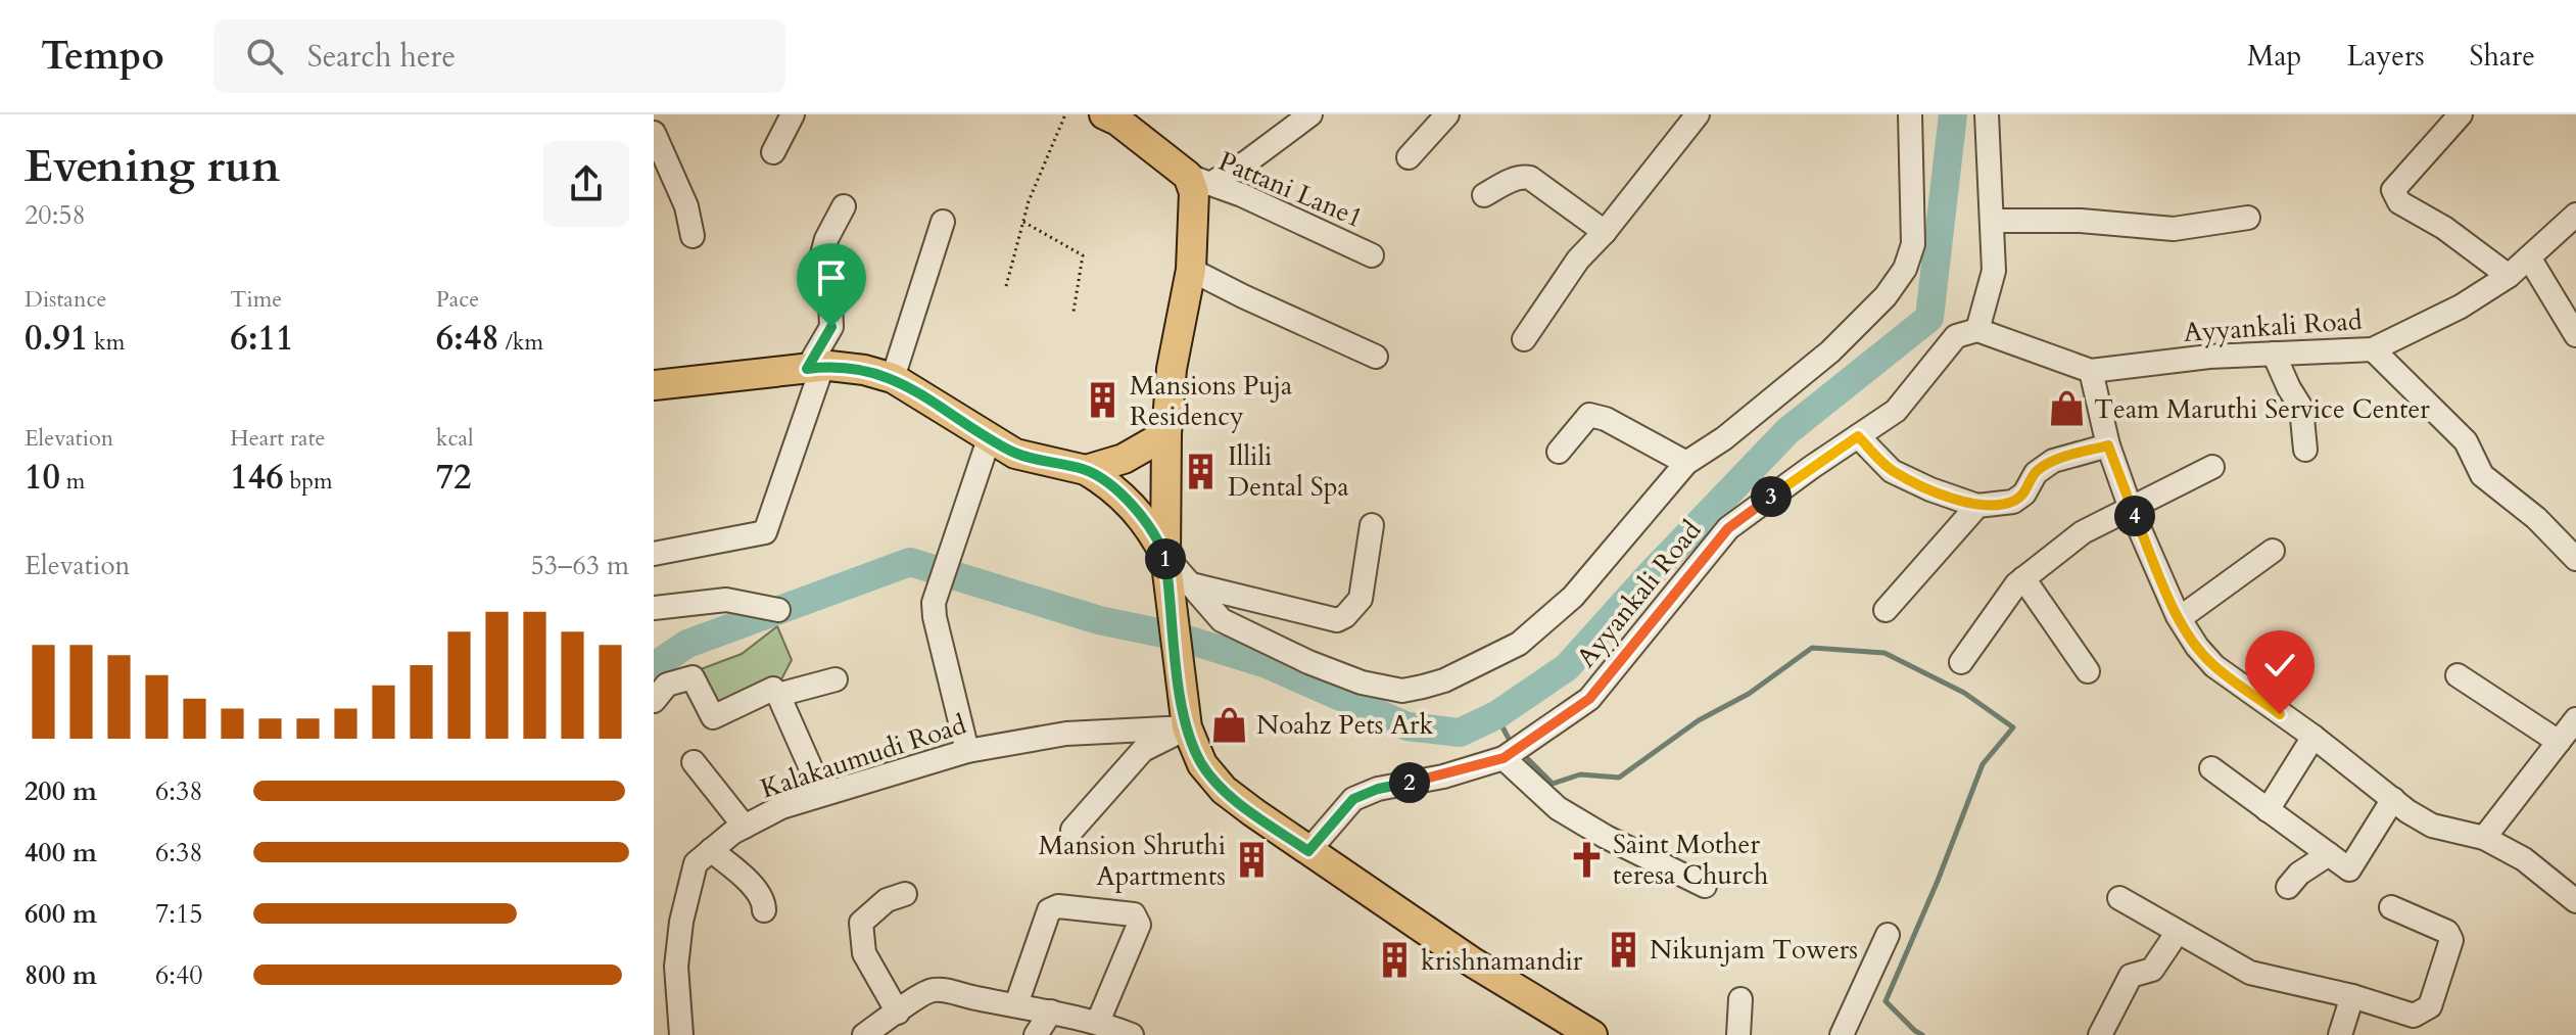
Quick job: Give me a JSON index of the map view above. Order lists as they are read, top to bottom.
{
  "streets": {
    "street": ["Pattani Lane1", "Ayyankali Road", "Kalakaumudi Road"]
  },
  "places": {
    "building": [
      "Mansions Puja Residency",
      "Illili Dental Spa",
      "Mansion Shruthi Apartments",
      "Nikunjam Towers",
      "krishnamandir"
    ],
    "shop": ["Team Maruthi Service Center", "Noahz Pets Ark"],
    "church": ["Saint Mother teresa Church"]
  },
  "page": {
    "header": "Tempo",
    "search": "Search here",
    "nav": ["Map", "Layers", "Share"],
    "heading": ["Evening run", "20:58"],
    "stats": [
      ["Distance", "0.91 km"],
      ["Time", "6:11"],
      ["Pace", "6:48 /km"],
      ["Elevation", "10 m"],
      ["Heart rate", "146 bpm"],
      ["kcal", "72"]
    ],
    "pins": [
      "3",
      "4",
      "1",
      "2"
    ],
    "chart": ["Elevation", "53–63 m"],
    "list": [
      {
        "name": "200 m",
        "note": "6:38"
      },
      {
        "name": "400 m",
        "note": "6:38"
      },
      {
        "name": "600 m",
        "note": "7:15"
      },
      {
        "name": "800 m",
        "note": "6:40"
      }
    ]
  }
}
